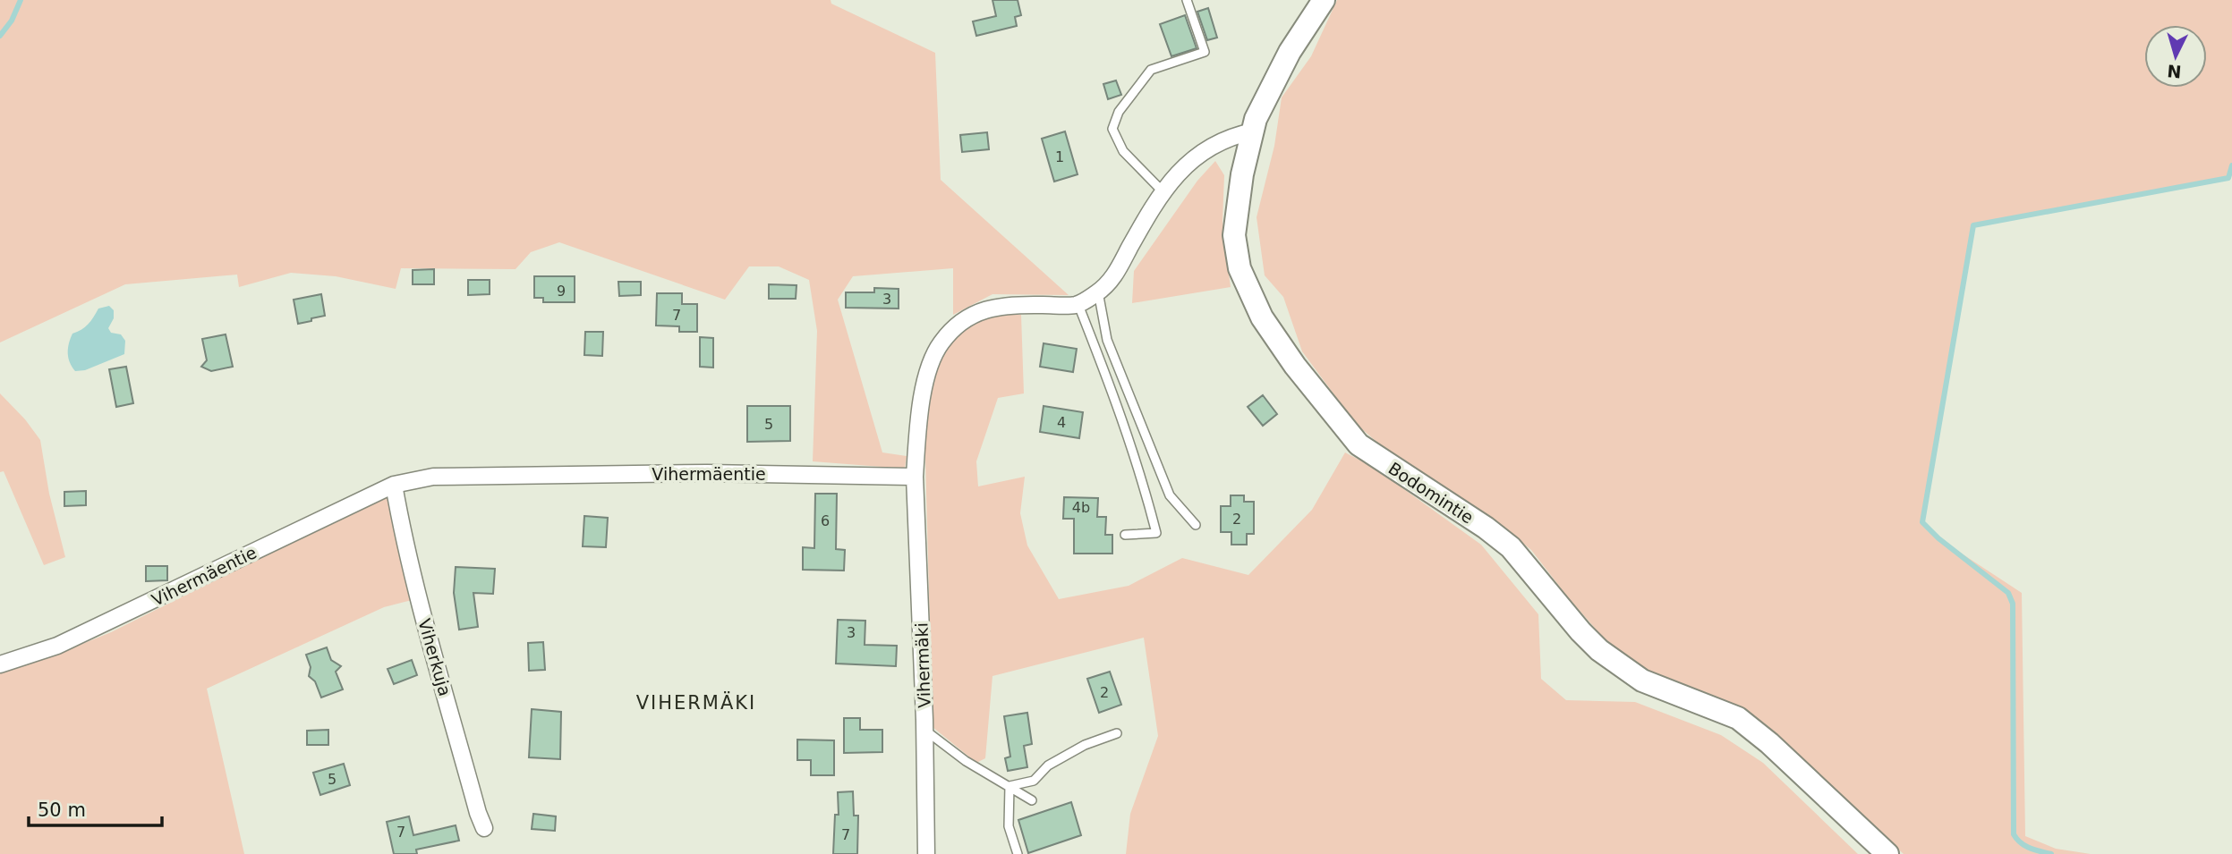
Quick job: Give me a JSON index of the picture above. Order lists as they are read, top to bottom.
{
  "streets": {
    "street": [
      "Vihermäentie",
      "Bodomintie",
      "Viherkuja",
      "Vihermäki"
    ]
  },
  "crossings": [
    ["Vihermäentie", "Viherkuja"],
    ["Vihermäentie", "Vihermäki"]
  ],
  "districts": ["VIHERMÄKI"],
  "house_numbers": [
    "1",
    "9",
    "3",
    "7",
    "4",
    "5",
    "4b",
    "2",
    "6",
    "3",
    "2",
    "5",
    "7",
    "7"
  ],
  "scale_bar": "50 m",
  "north": "bottom"
}
